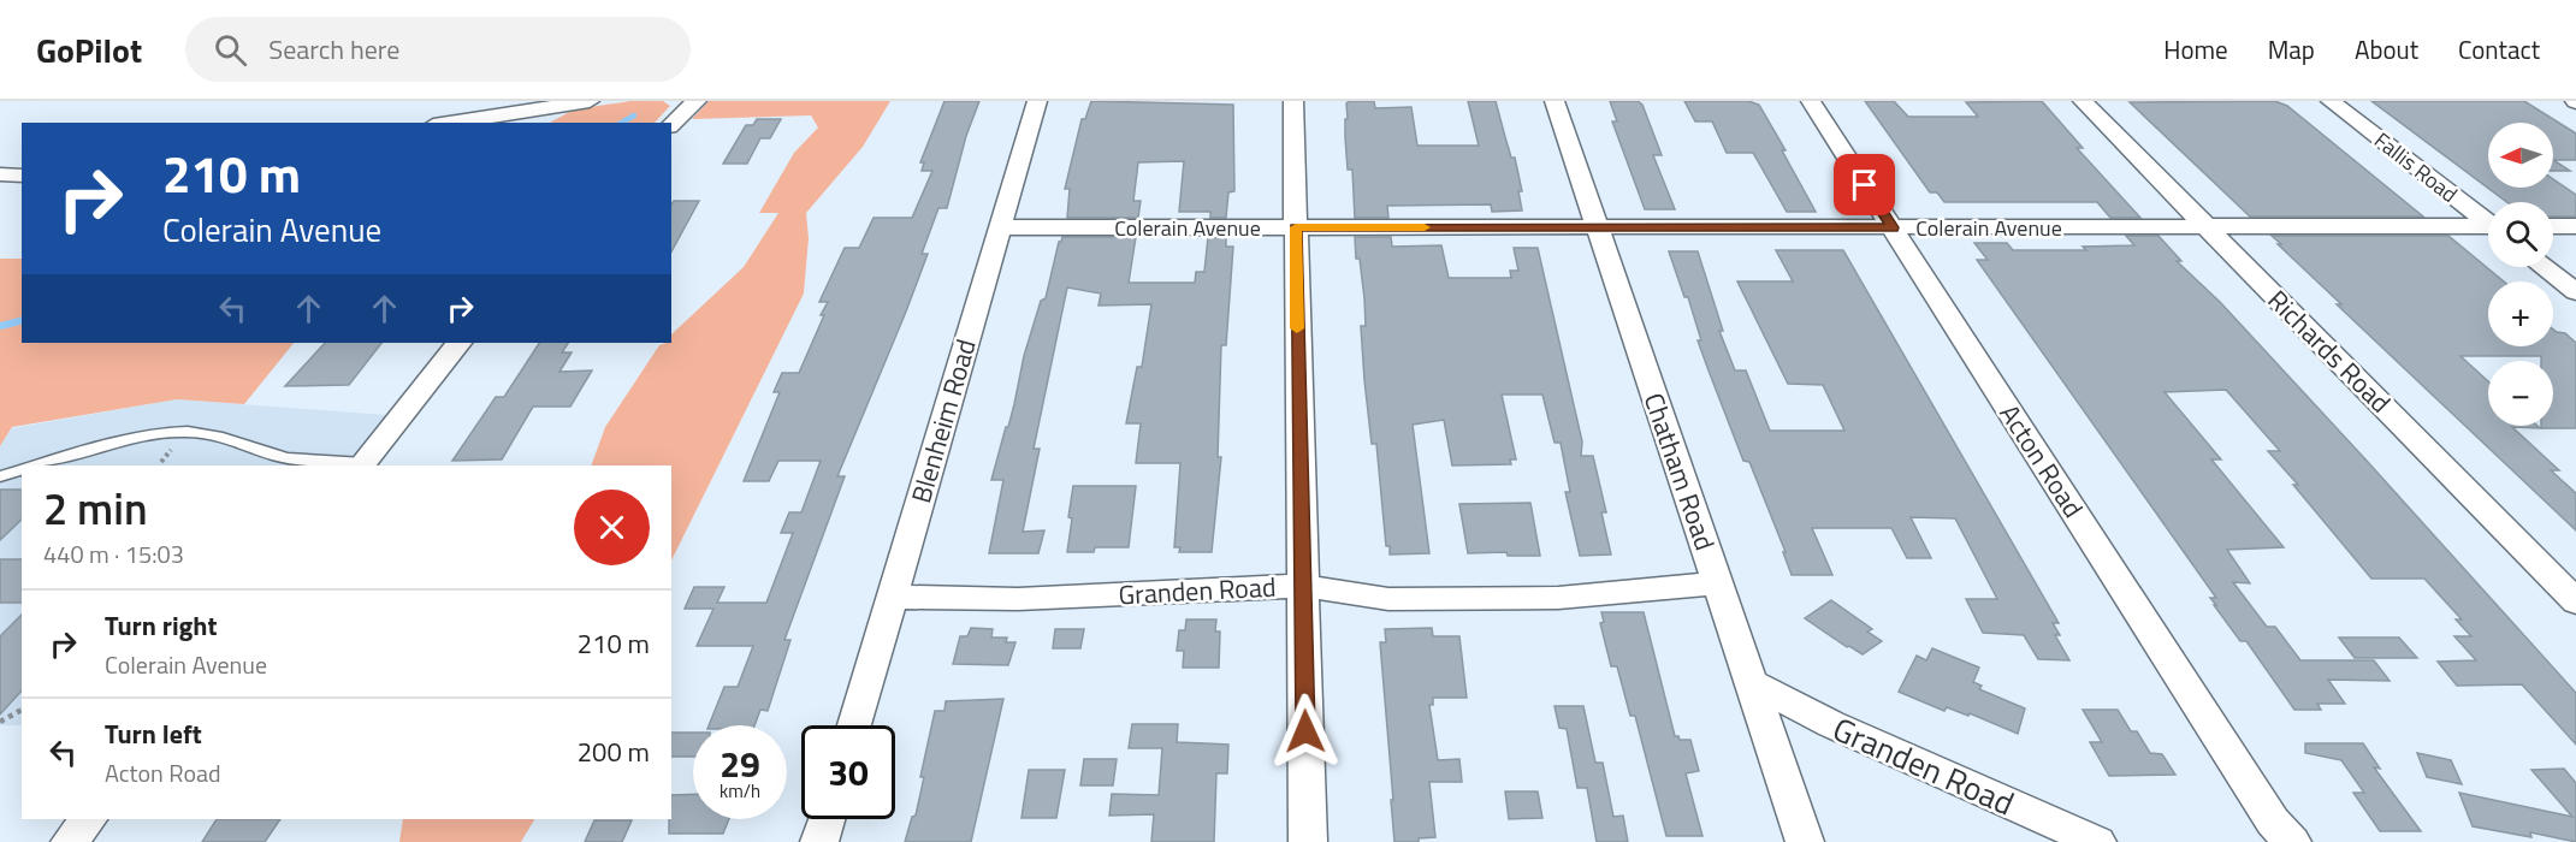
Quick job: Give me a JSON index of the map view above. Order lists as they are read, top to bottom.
{
  "streets": {
    "street": [
      "Fallis Road",
      "Colerain Avenue",
      "Richards Road",
      "Blenheim Road",
      "Acton Road",
      "Chatham Road",
      "Granden Road"
    ]
  },
  "crossings": [
    ["Colerain Avenue", "Richards Road"],
    ["Colerain Avenue", "Blenheim Road"],
    ["Colerain Avenue", "Acton Road"],
    ["Colerain Avenue", "Chatham Road"],
    ["Blenheim Road", "Granden Road"],
    ["Chatham Road", "Granden Road"]
  ],
  "north": "left",
  "page": {
    "header": "GoPilot",
    "search": "Search here",
    "nav": [
      "Home",
      "Map",
      "About",
      "Contact"
    ],
    "map_buttons": ["+", "−"],
    "turn": ["210 m", "Colerain Avenue"],
    "heading": ["2 min", "440 m · 15:03"],
    "list": [
      {
        "name": "Turn right",
        "note": "Colerain Avenue",
        "value": "210 m"
      },
      {
        "name": "Turn left",
        "note": "Acton Road",
        "value": "200 m"
      }
    ],
    "speed": "29 km/h",
    "limit": "30"
  }
}
